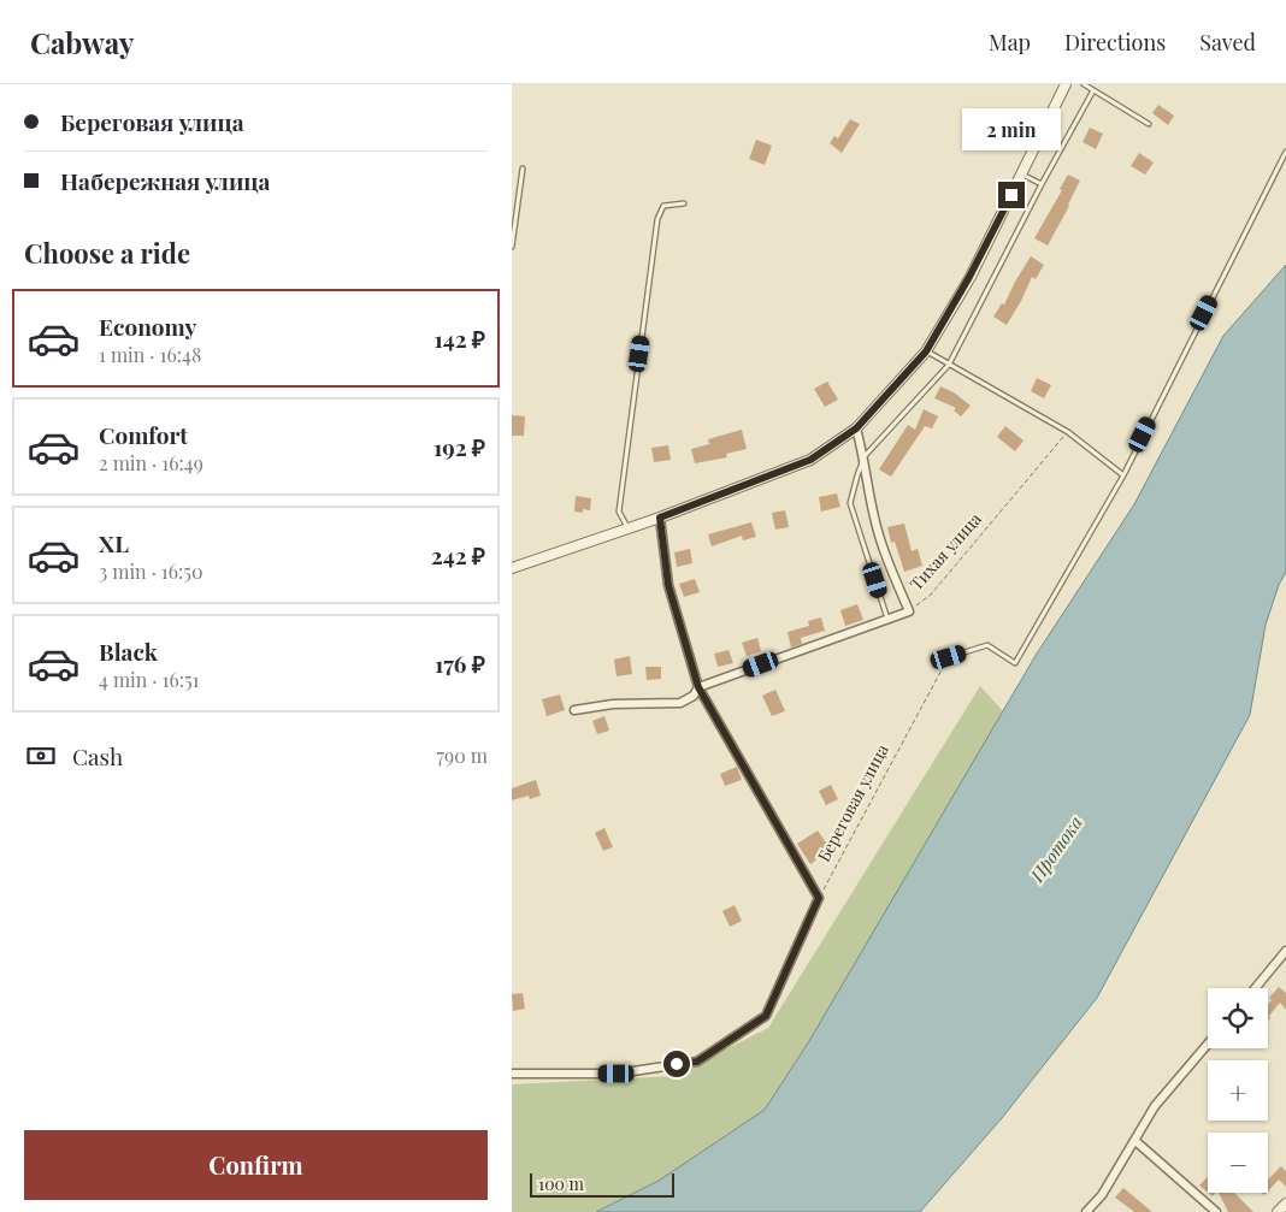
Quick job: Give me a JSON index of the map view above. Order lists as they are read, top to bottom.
{
  "streets": {
    "street": ["Тихая улица"],
    "path": ["Береговая улица"]
  },
  "water": ["Протока"],
  "scale_bar": "100 m",
  "page": {
    "header": "Cabway",
    "nav": ["Map", "Directions", "Saved"],
    "banner": ["Береговая улица", "Набережная улица"],
    "bubble": "2 min",
    "heading": "Choose a ride",
    "list": [
      {
        "name": "Economy",
        "note": "1 min · 16:48",
        "value": "142 ₽"
      },
      {
        "name": "Comfort",
        "note": "2 min · 16:49",
        "value": "192 ₽"
      },
      {
        "name": "XL",
        "note": "3 min · 16:50",
        "value": "242 ₽"
      },
      {
        "name": "Black",
        "note": "4 min · 16:51",
        "value": "176 ₽"
      }
    ],
    "pay": ["Cash", "790 m"],
    "map_buttons": ["+", "−"],
    "buttons": "Confirm",
    "scale": "100 m"
  }
}
